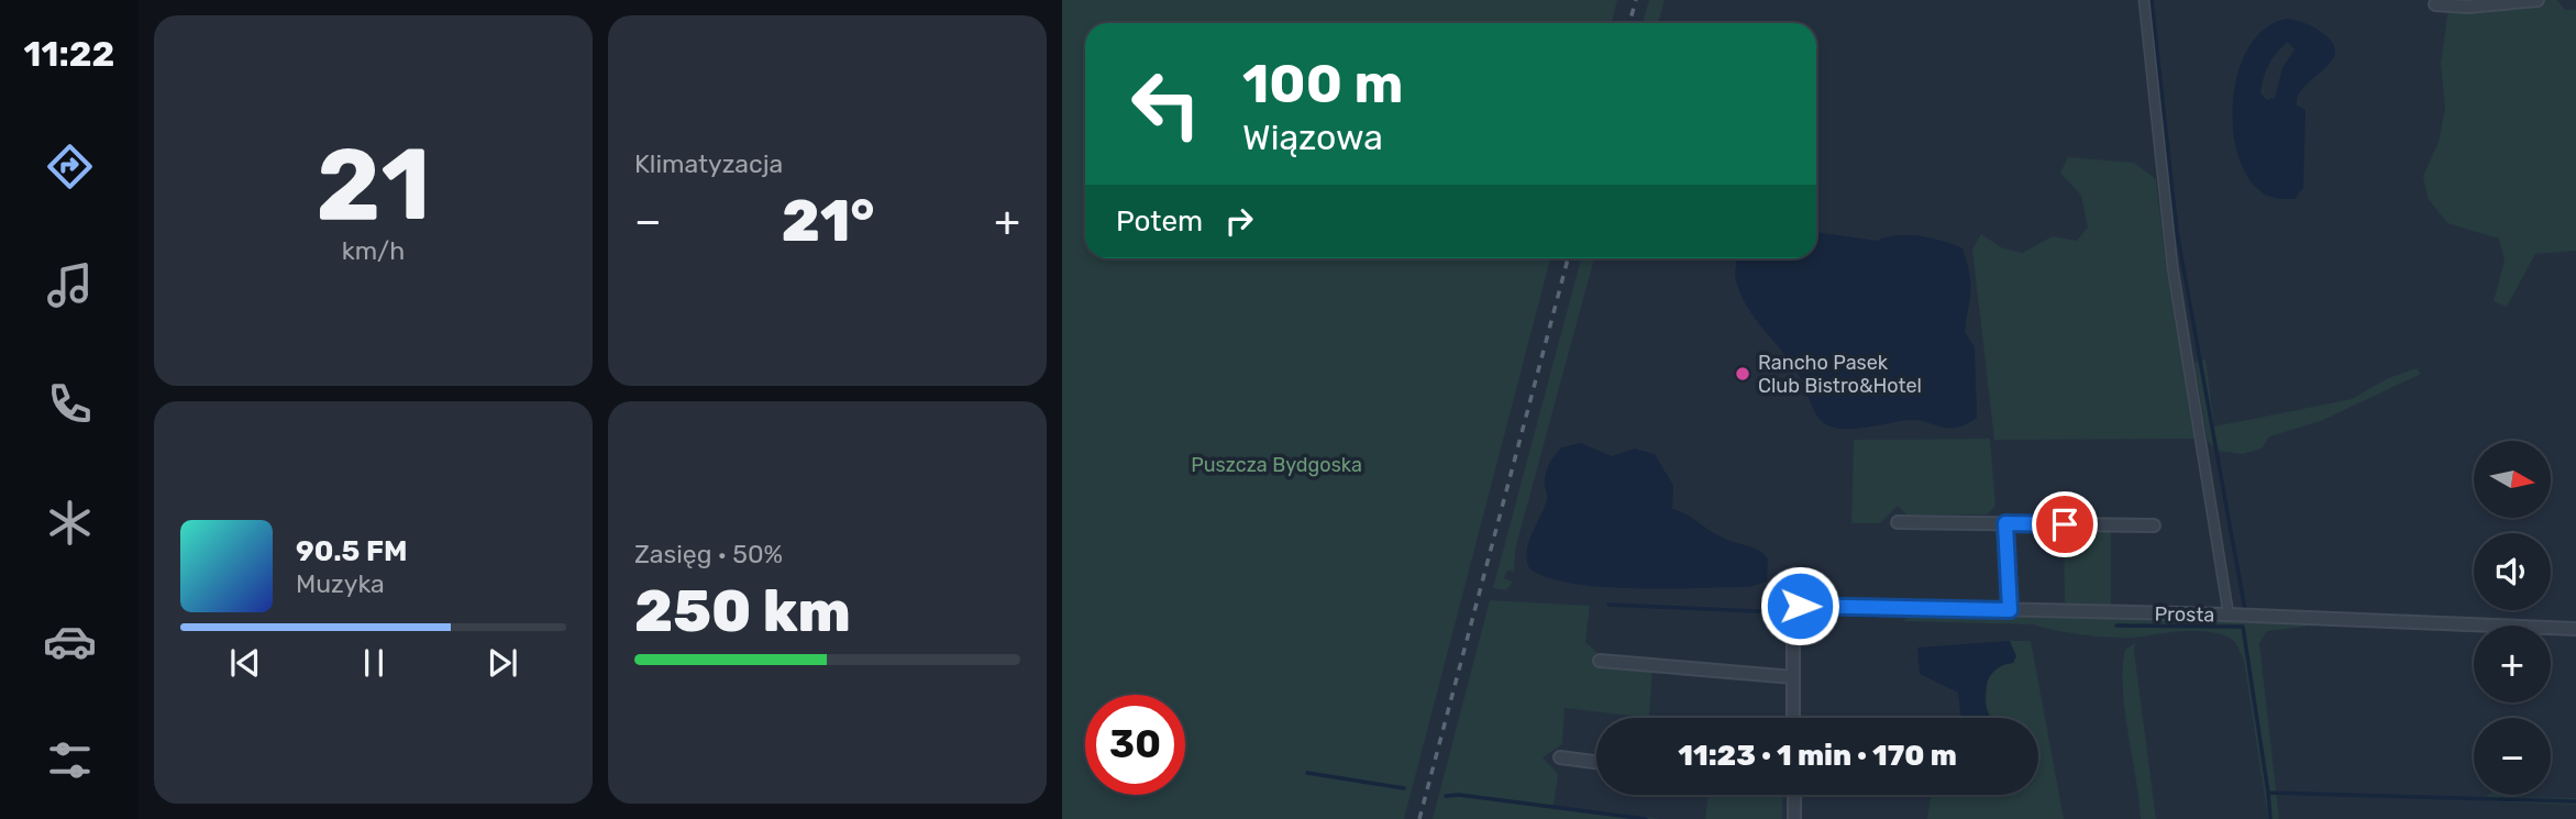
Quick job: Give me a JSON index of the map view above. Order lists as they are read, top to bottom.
{
  "streets": {
    "street": ["Prosta"]
  },
  "parks": ["Puszcza Bydgoska"],
  "places": ["Rancho Pasek Club Bistro&Hotel"],
  "north": "right",
  "page": {
    "tabs": "11:22",
    "tile": [
      ["21", "km/h"],
      "Klimatyzacja",
      ["Zasięg · 50%", "250 km"]
    ],
    "turn": ["100 m", "Wiązowa"],
    "then": "Potem",
    "heat": ["−", "21°", "+"],
    "map_buttons": ["+", "−"],
    "song": ["90.5 FM", "Muzyka"],
    "limit": "30",
    "trip": "11:23 · 1 min · 170 m"
  }
}
